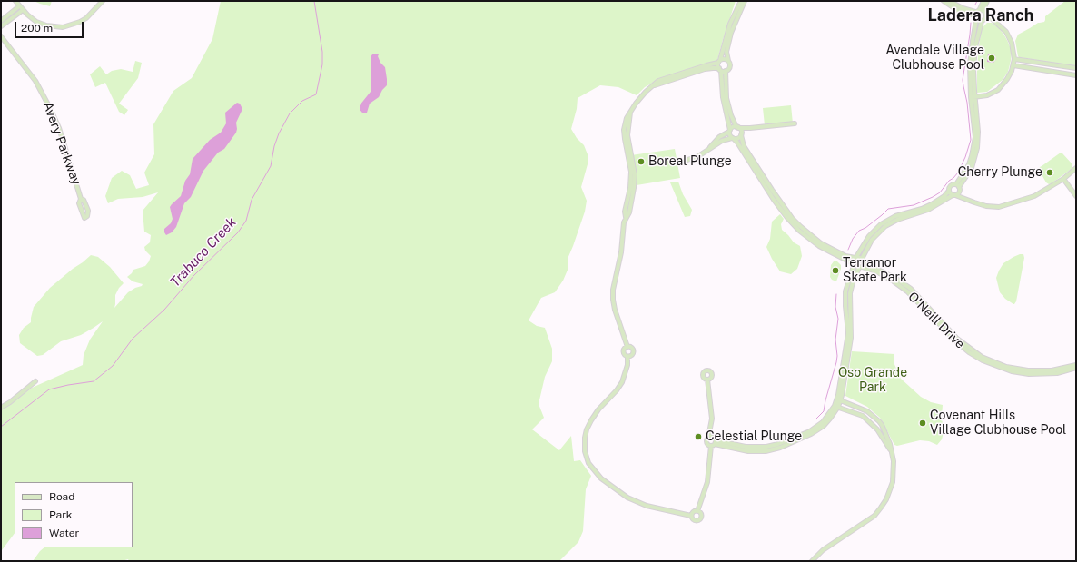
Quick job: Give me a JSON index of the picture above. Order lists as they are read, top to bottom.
{
  "streets": {
    "street": ["Avery Parkway", "O'Neill Drive"]
  },
  "districts": ["Ladera Ranch"],
  "water": ["Trabuco Creek"],
  "parks": ["Oso Grande Park"],
  "places": [
    "Avendale Village Clubhouse Pool",
    "Boreal Plunge",
    "Cherry Plunge",
    "Terramor Skate Park",
    "Covenant Hills Village Clubhouse Pool",
    "Celestial Plunge"
  ],
  "legend": ["Road", "Park", "Water"],
  "scale_bar": "200 m"
}
